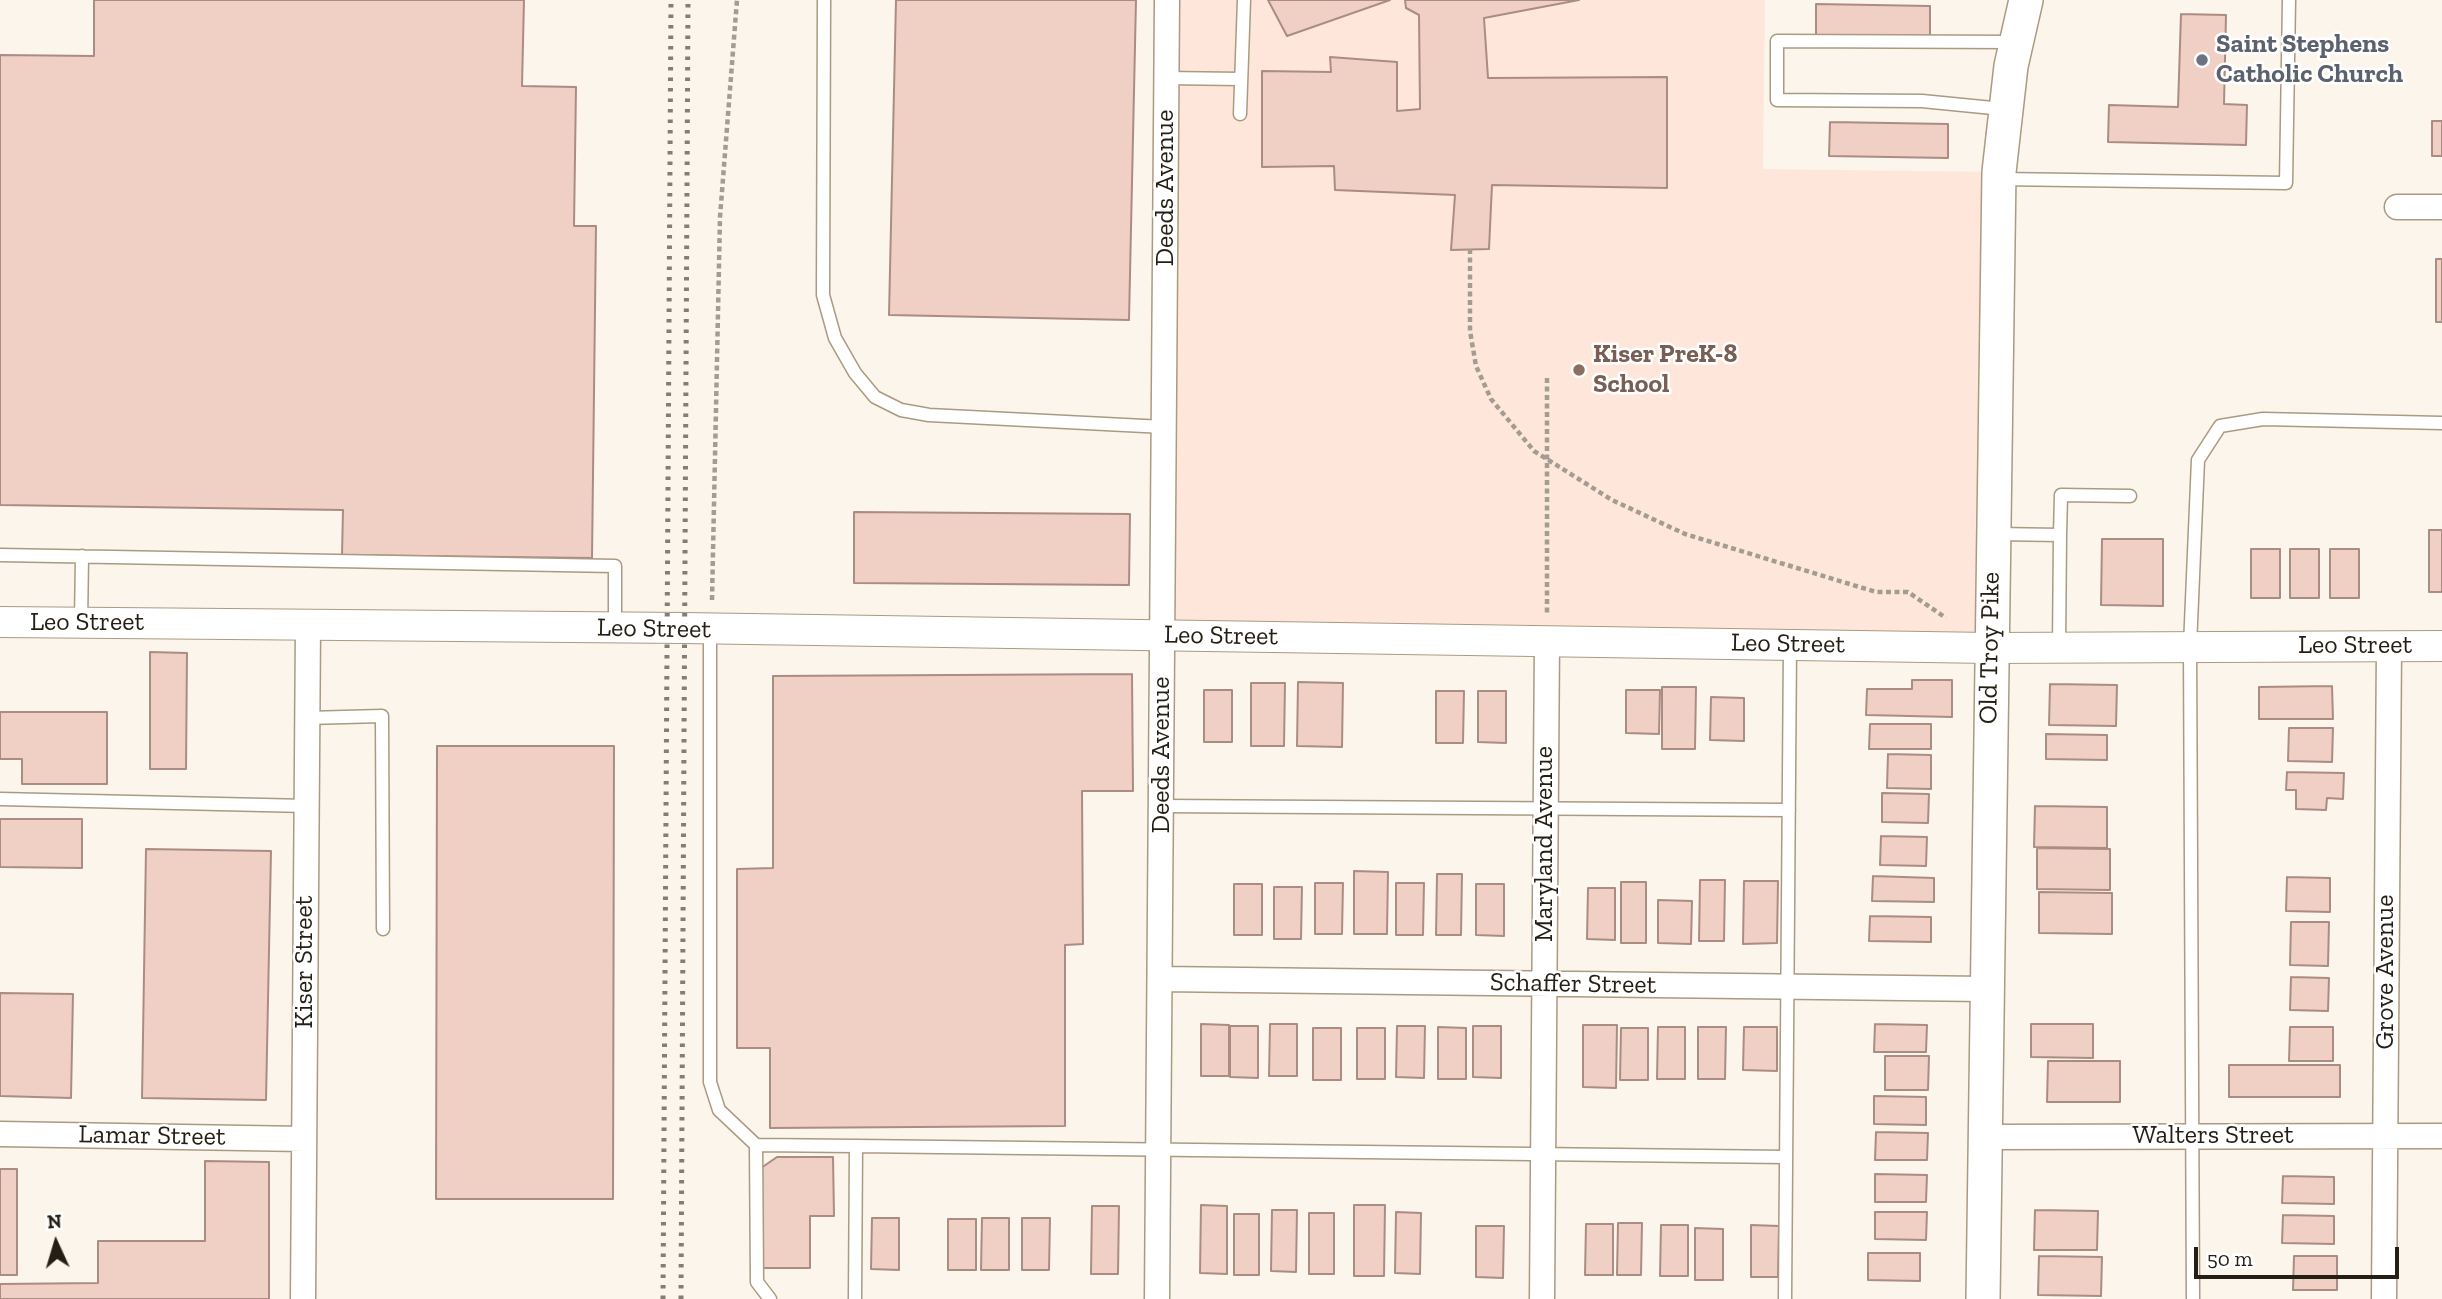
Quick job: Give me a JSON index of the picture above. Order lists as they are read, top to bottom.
{
  "streets": {
    "main road": ["Old Troy Pike"],
    "street": [
      "Deeds Avenue",
      "Leo Street",
      "Maryland Avenue",
      "Kiser Street",
      "Grove Avenue",
      "Schaffer Street",
      "Lamar Street",
      "Walters Street"
    ]
  },
  "crossings": [
    ["Deeds Avenue", "Leo Street"],
    ["Deeds Avenue", "Schaffer Street"],
    ["Leo Street", "Old Troy Pike"],
    ["Leo Street", "Maryland Avenue"],
    ["Leo Street", "Kiser Street"],
    ["Leo Street", "Grove Avenue"],
    ["Old Troy Pike", "Schaffer Street"],
    ["Old Troy Pike", "Walters Street"],
    ["Maryland Avenue", "Schaffer Street"],
    ["Kiser Street", "Lamar Street"],
    ["Grove Avenue", "Walters Street"]
  ],
  "places": ["Saint Stephens Catholic Church", "Kiser PreK-8 School"],
  "scale_bar": "50 m",
  "north": "top"
}
